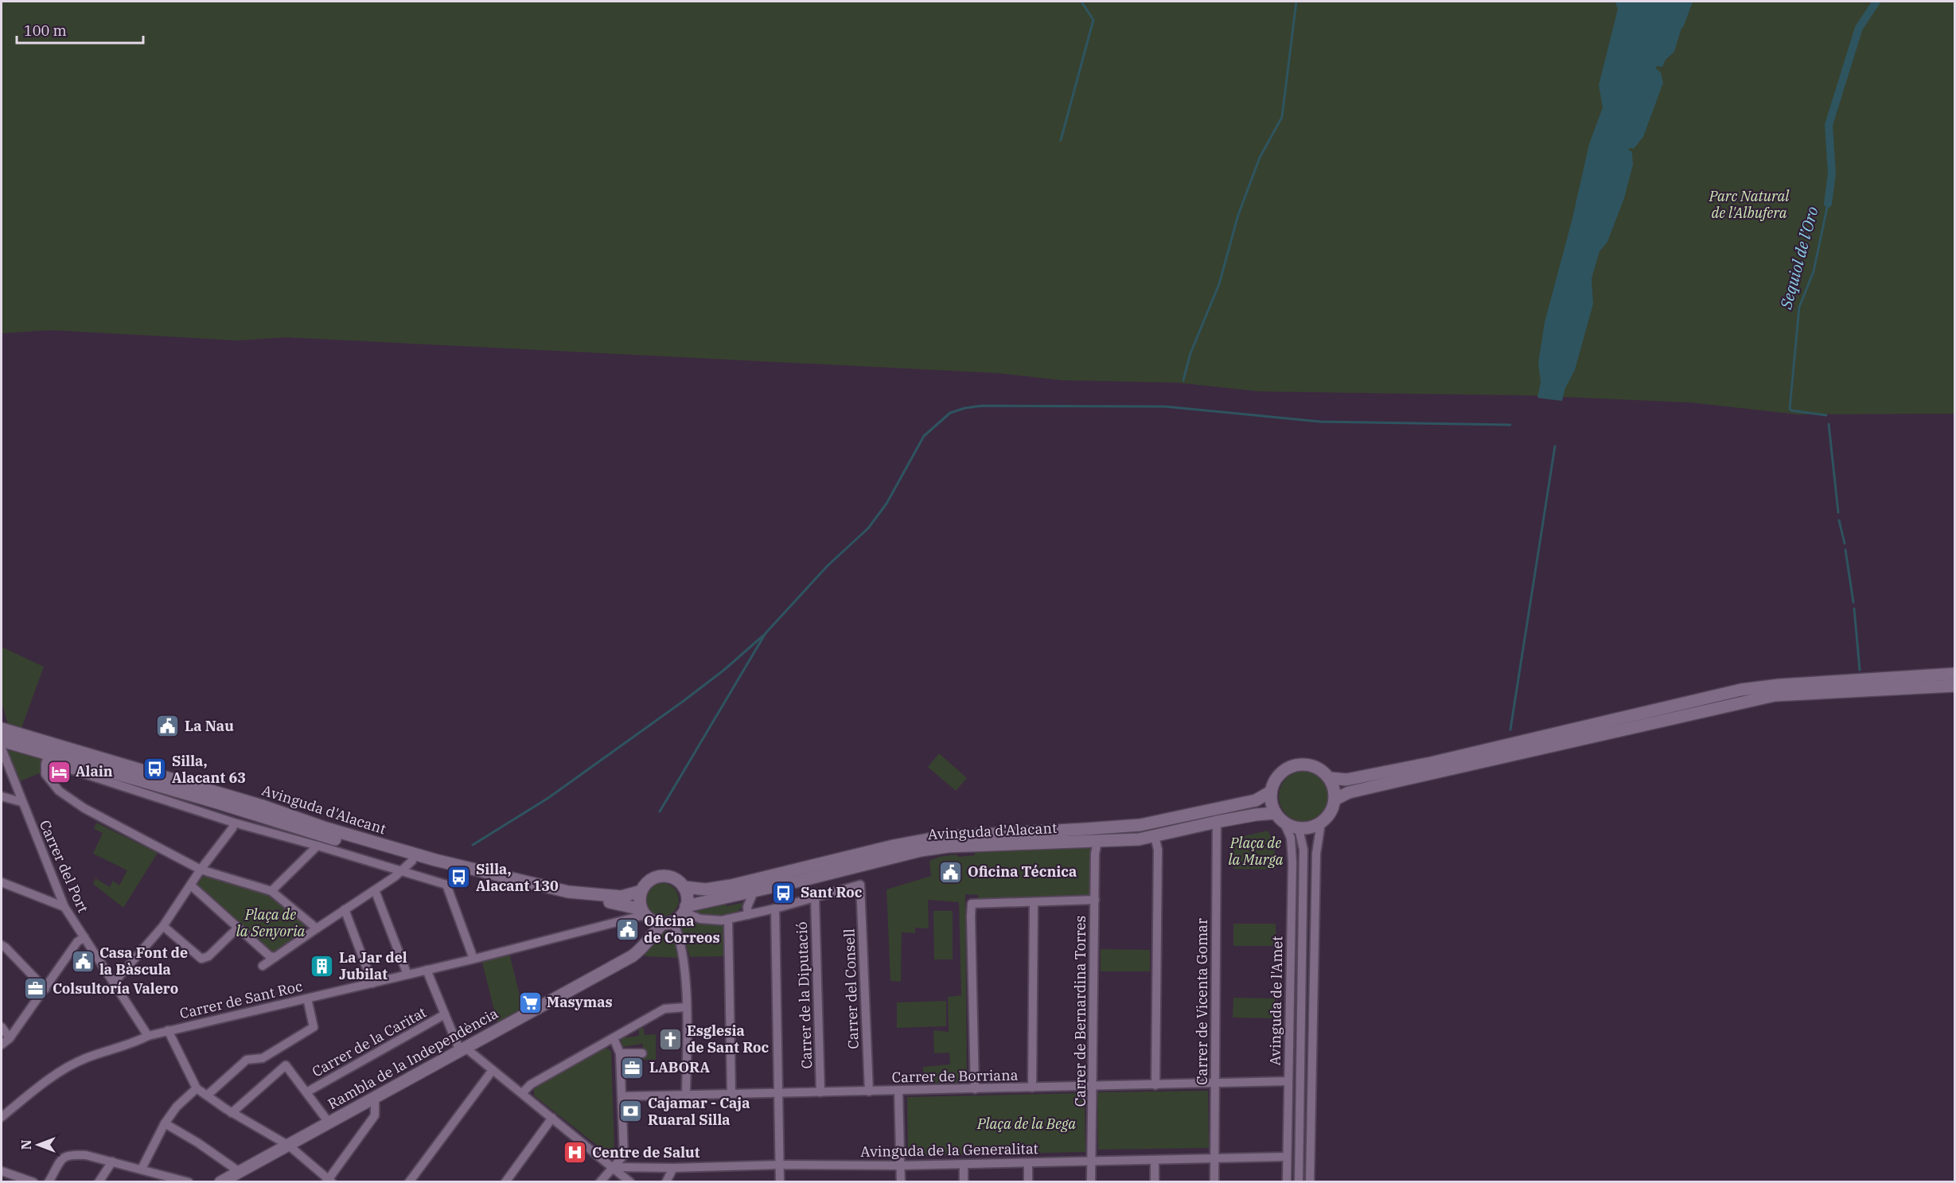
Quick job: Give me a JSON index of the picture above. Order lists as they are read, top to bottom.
{
  "streets": {
    "main road": ["Avinguda d'Alacant", "Rambla de la Independència"],
    "street": [
      "Carrer del Port",
      "Carrer del Consell",
      "Carrer de la Diputació",
      "Carrer de Sant Roc",
      "Avinguda de l'Amet",
      "Carrer de Vicenta Gomar",
      "Carrer de Bernardina Torres",
      "Carrer de la Caritat",
      "Carrer de Borriana",
      "Avinguda de la Generalitat"
    ]
  },
  "crossings": [
    ["Avinguda d'Alacant", "Carrer de Sant Roc"],
    ["Avinguda d'Alacant", "Avinguda de l'Amet"],
    ["Avinguda d'Alacant", "Carrer de Vicenta Gomar"],
    ["Avinguda d'Alacant", "Carrer de Bernardina Torres"],
    ["Avinguda d'Alacant", "Rambla de la Independència"],
    ["Carrer del Port", "Carrer de Sant Roc"],
    ["Carrer del Consell", "Carrer de la Diputació"],
    ["Carrer del Consell", "Carrer de Borriana"],
    ["Carrer de la Diputació", "Carrer de Borriana"],
    ["Carrer de Sant Roc", "Rambla de la Independència"],
    ["Avinguda de l'Amet", "Carrer de Borriana"],
    ["Avinguda de l'Amet", "Avinguda de la Generalitat"],
    ["Carrer de Vicenta Gomar", "Carrer de Borriana"],
    ["Carrer de Vicenta Gomar", "Avinguda de la Generalitat"],
    ["Carrer de Bernardina Torres", "Carrer de Borriana"],
    ["Carrer de Bernardina Torres", "Avinguda de la Generalitat"],
    ["Carrer de la Caritat", "Rambla de la Independència"]
  ],
  "water": ["Sequiol de l’Oro"],
  "parks": [
    "Parc Natural de l'Albufera",
    "Plaça de la Murga",
    "Plaça de la Senyoria",
    "Plaça de la Bega"
  ],
  "places": {
    "public building": [
      "La Nau",
      "Oficina Técnica",
      "Oficina de Correos",
      "Casa Font de la Bàscula"
    ],
    "bus stop": ["Silla, Alacant 63", "Silla, Alacant 130", "Sant Roc"],
    "hotel": ["Alain"],
    "building": ["La Jar del Jubilat"],
    "office": ["Colsultoría Valero", "LABORA"],
    "supermarket": ["Masymas"],
    "church": ["Esglesia de Sant Roc"],
    "bank": ["Cajamar - Caja Ruaral Silla"],
    "hospital": ["Centre de Salut"]
  },
  "scale_bar": "100 m",
  "north": "left"
}
